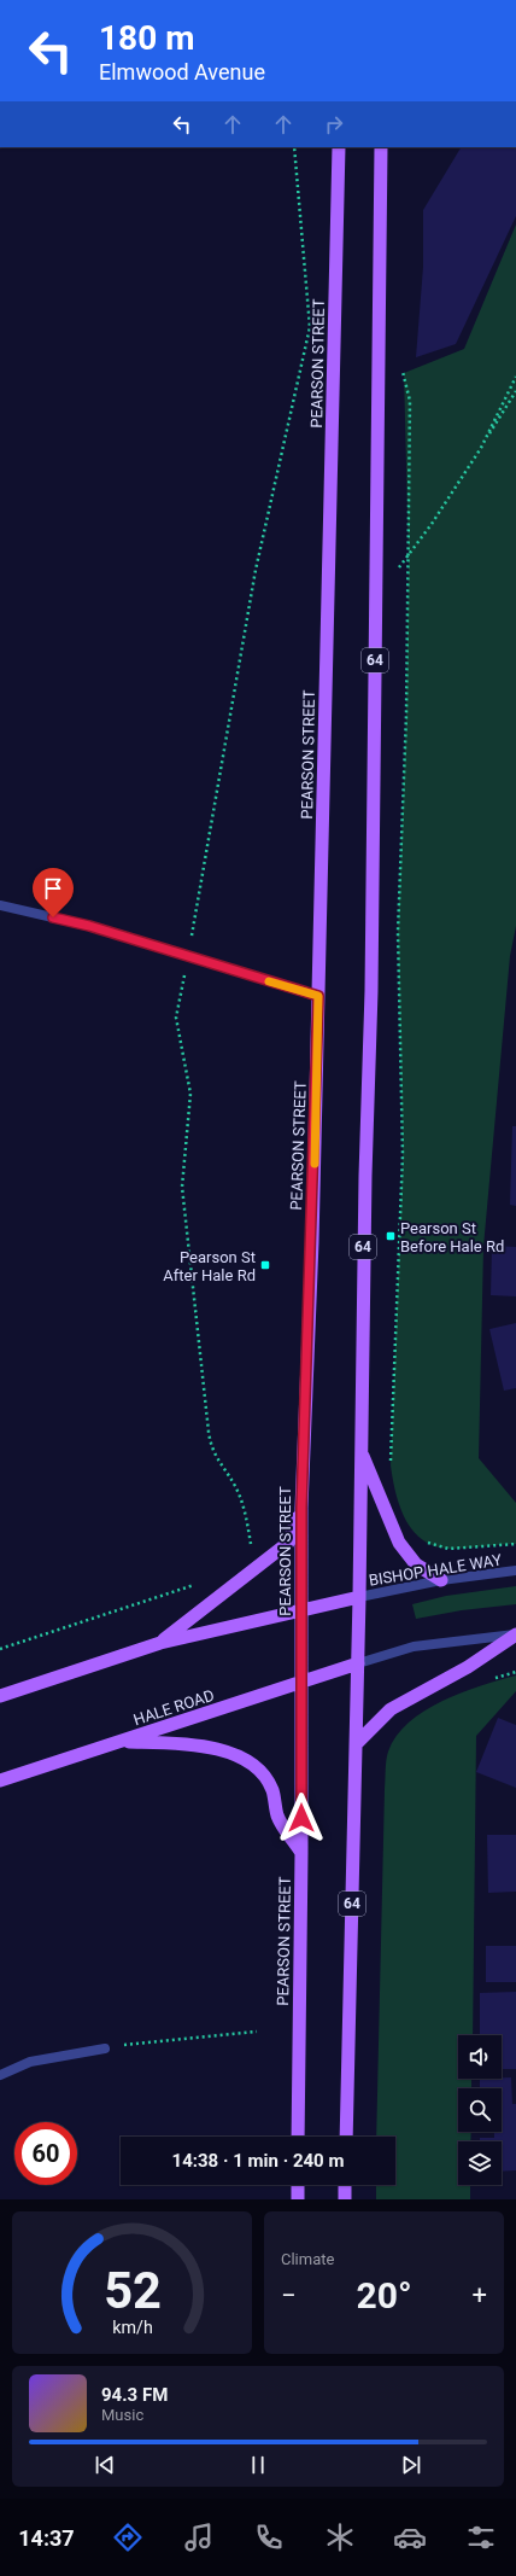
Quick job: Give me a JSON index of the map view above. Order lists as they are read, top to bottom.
{
  "streets": {
    "main road": ["PEARSON STREET", "64", "HALE ROAD"],
    "street": ["BISHOP HALE WAY"]
  },
  "crossings": [
    ["PEARSON STREET", "HALE ROAD"],
    ["64", "BISHOP HALE WAY"],
    ["64", "HALE ROAD"]
  ],
  "places": {
    "transit": ["Pearson St Before Hale Rd", "Pearson St After Hale Rd"]
  },
  "page": {
    "turn": ["180 m", "Elmwood Avenue"],
    "limit": "60",
    "trip": "14:38 · 1 min · 240 m",
    "tile": "Climate",
    "heat": ["−", "20°", "+"],
    "song": ["94.3 FM", "Music"],
    "tabs": "14:37",
    "gauge": ["52", "km/h"]
  }
}
